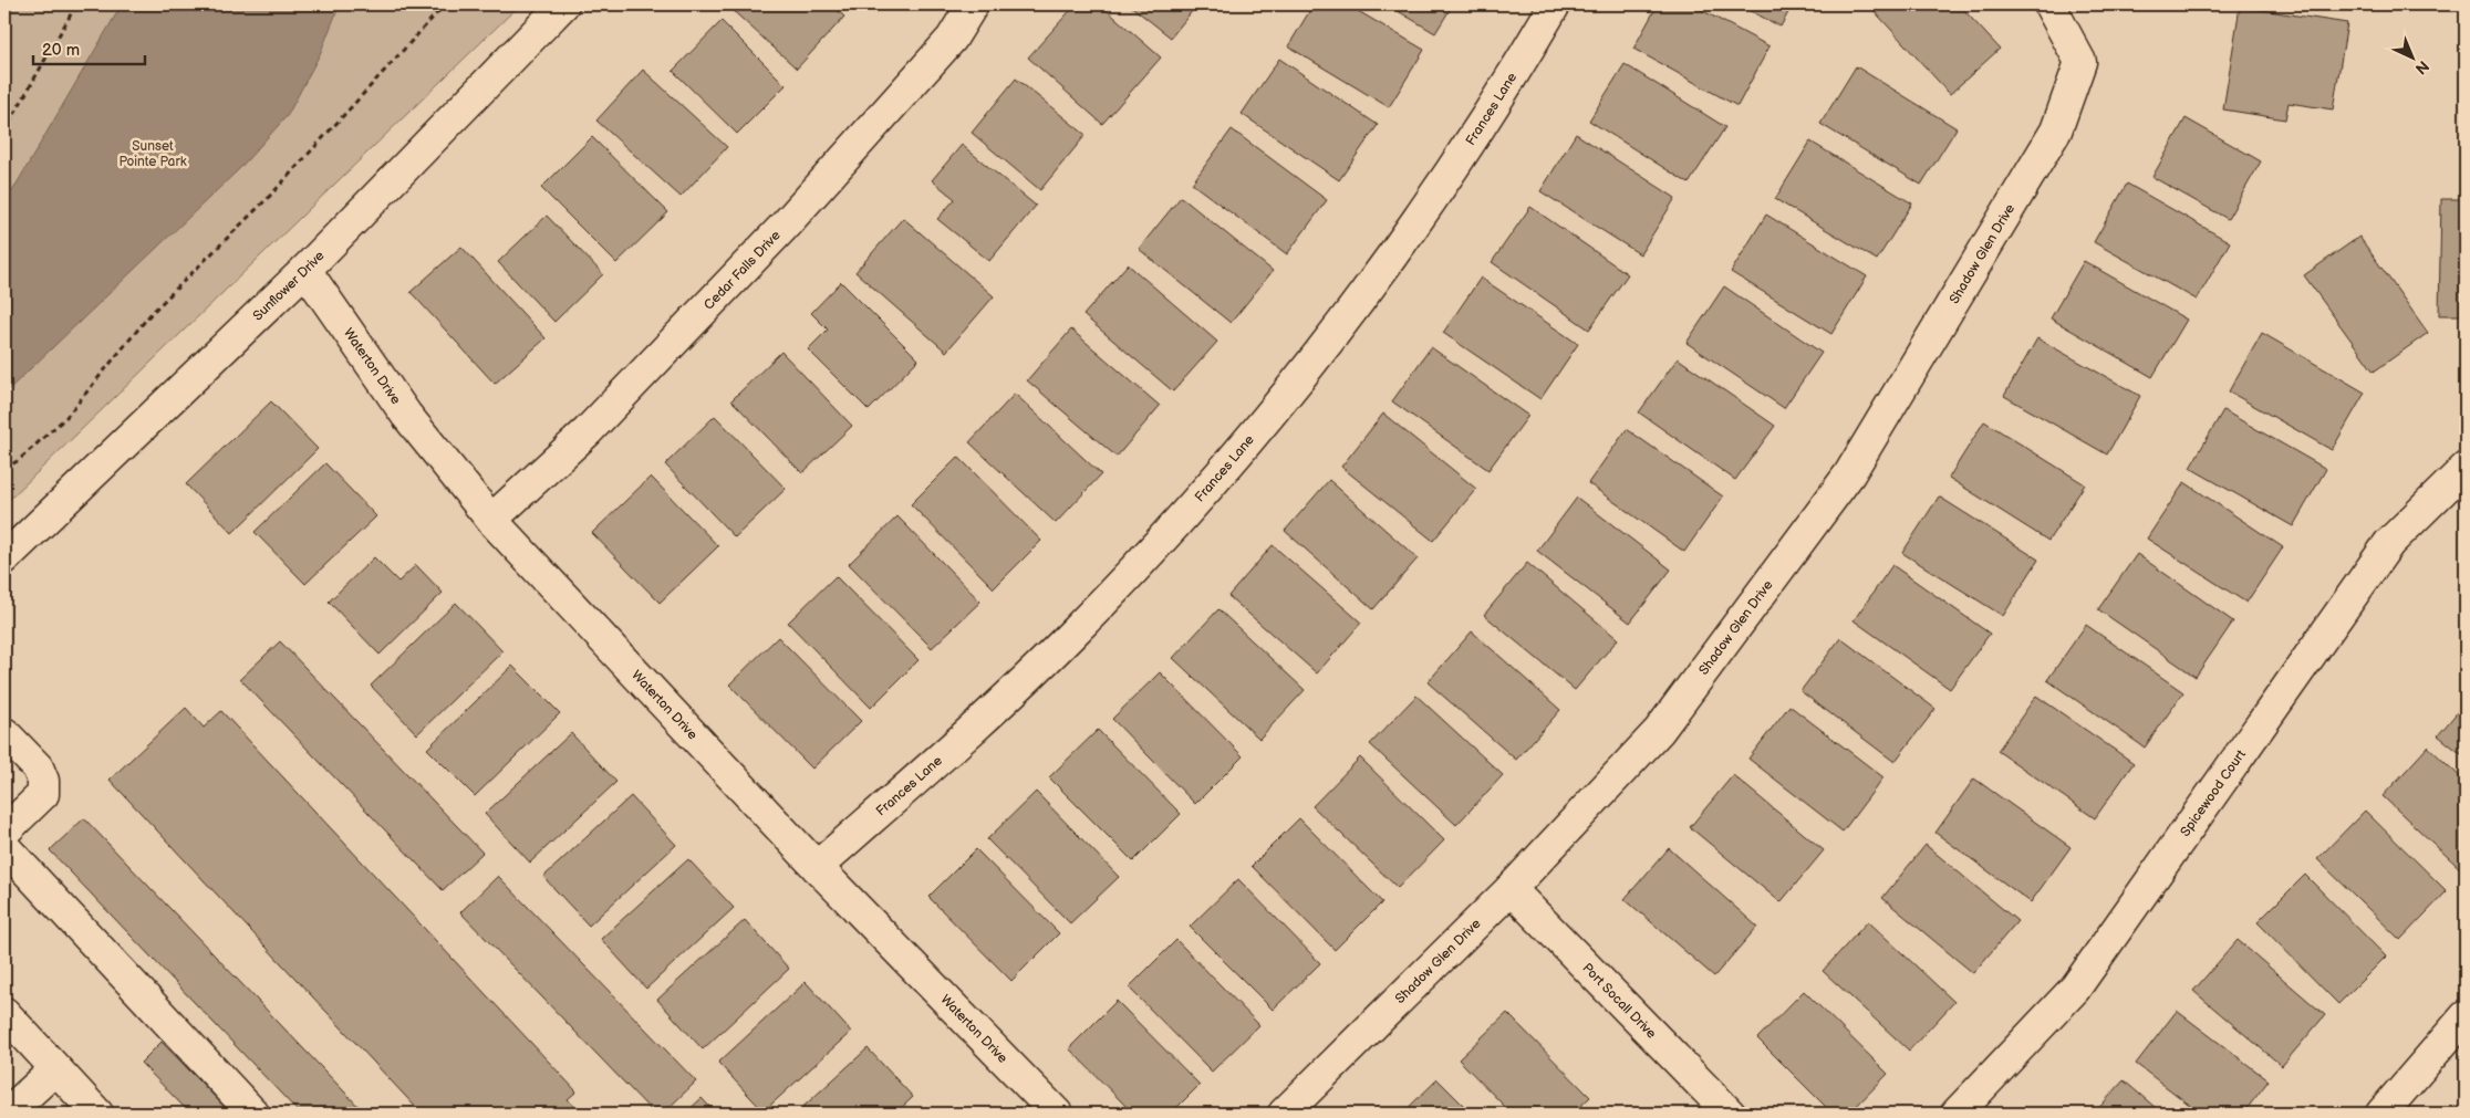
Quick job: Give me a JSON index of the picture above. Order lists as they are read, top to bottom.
{
  "streets": {
    "street": [
      "Frances Lane",
      "Shadow Glen Drive",
      "Cedar Falls Drive",
      "Sunflower Drive",
      "Waterton Drive",
      "Spicewood Court",
      "Port Socall Drive"
    ]
  },
  "crossings": [
    ["Frances Lane", "Waterton Drive"],
    ["Shadow Glen Drive", "Port Socall Drive"],
    ["Cedar Falls Drive", "Waterton Drive"],
    ["Sunflower Drive", "Waterton Drive"]
  ],
  "parks": ["Sunset Pointe Park"],
  "scale_bar": "20 m",
  "north": "bottom right"
}
